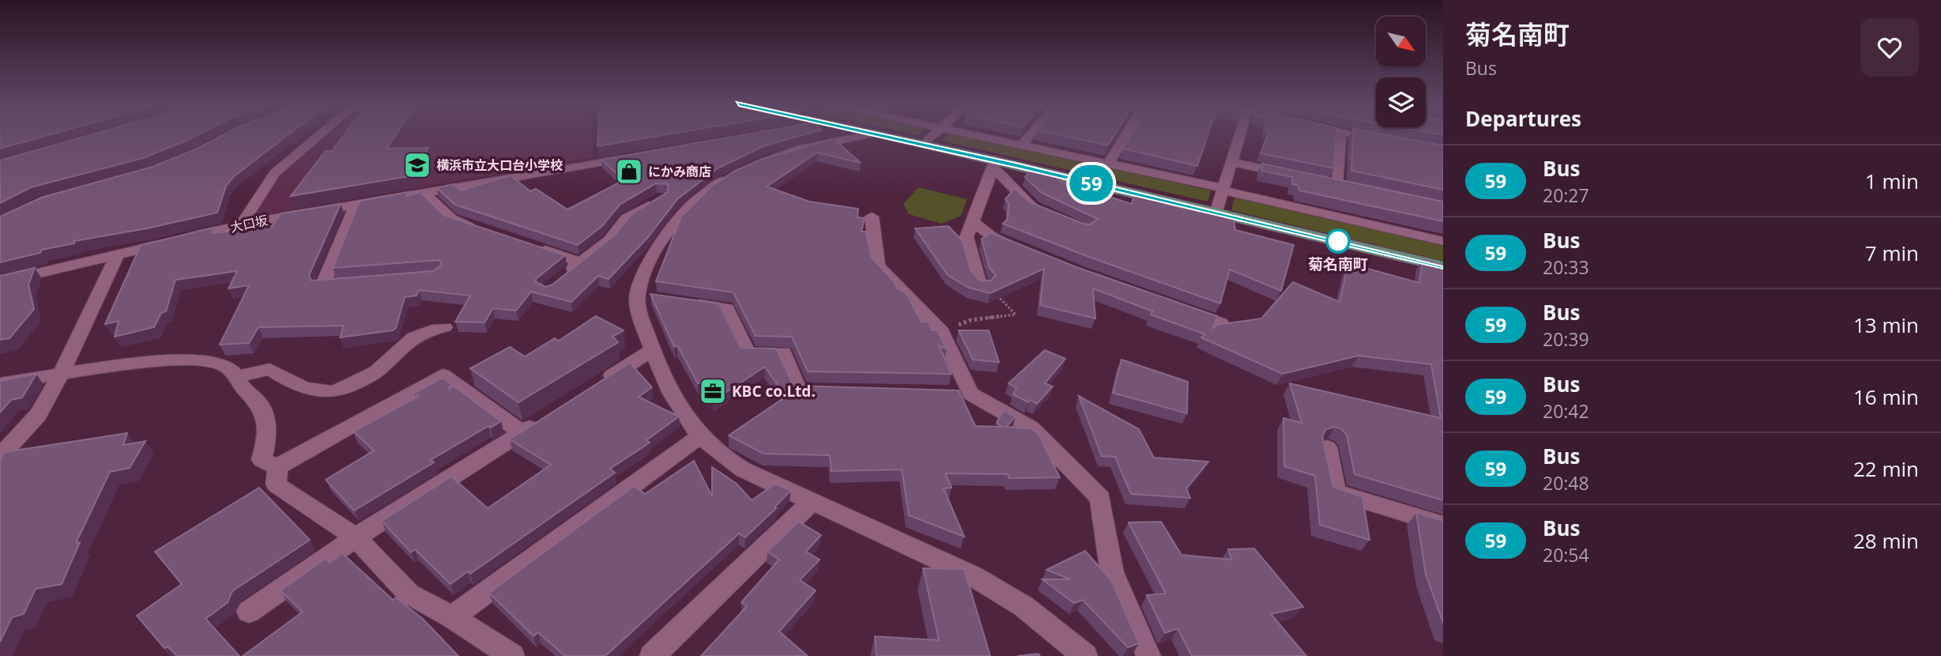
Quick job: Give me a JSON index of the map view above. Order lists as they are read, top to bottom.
{
  "streets": {
    "street": ["大口坂"]
  },
  "places": {
    "school or university": ["横浜市立大口台小学校"],
    "shop": ["にかみ商店"],
    "other": ["菊名南町"],
    "office": ["KBC co.Ltd."]
  },
  "lines": ["bus line 59"],
  "north": "bottom right",
  "page": {
    "on_map": "59",
    "heading": [
      ["菊名南町", "Bus"],
      "Departures"
    ],
    "list": [
      {
        "mark": "59",
        "name": "Bus",
        "note": "20:27",
        "value": "1 min"
      },
      {
        "mark": "59",
        "name": "Bus",
        "note": "20:33",
        "value": "7 min"
      },
      {
        "mark": "59",
        "name": "Bus",
        "note": "20:39",
        "value": "13 min"
      },
      {
        "mark": "59",
        "name": "Bus",
        "note": "20:42",
        "value": "16 min"
      },
      {
        "mark": "59",
        "name": "Bus",
        "note": "20:48",
        "value": "22 min"
      },
      {
        "mark": "59",
        "name": "Bus",
        "note": "20:54",
        "value": "28 min"
      }
    ]
  }
}
